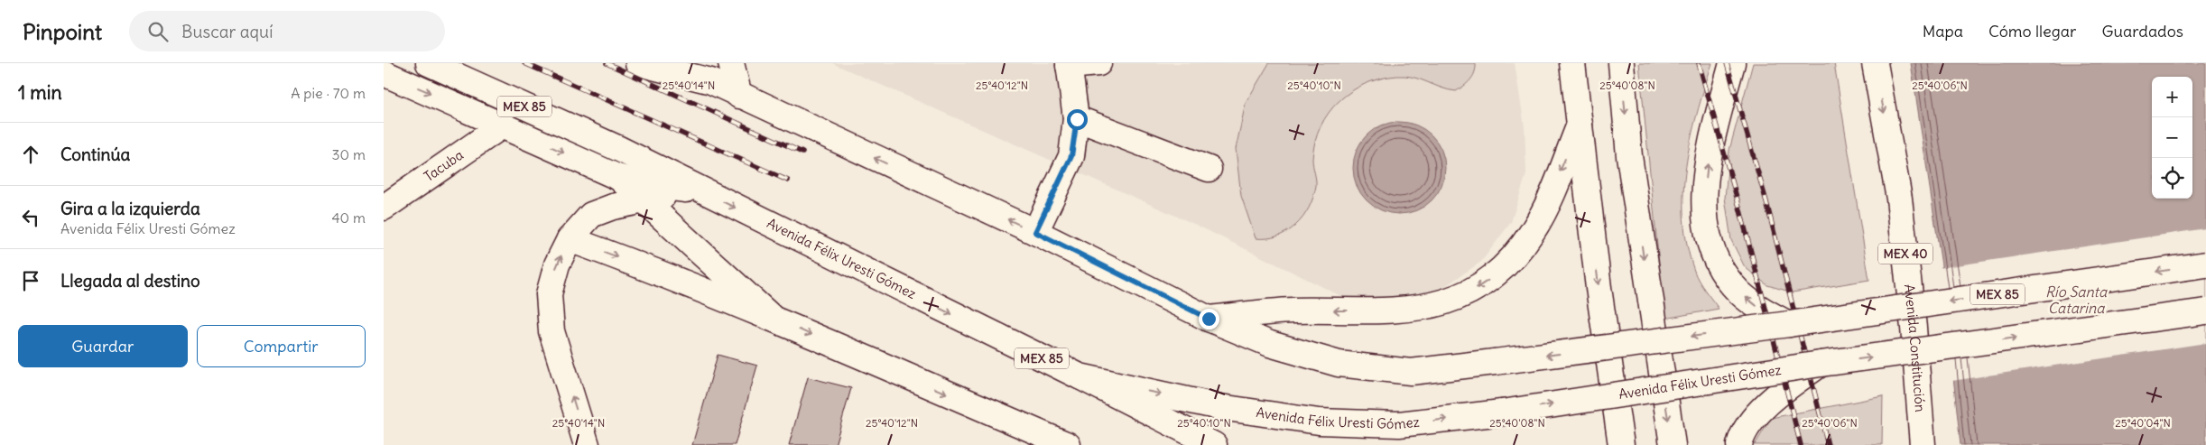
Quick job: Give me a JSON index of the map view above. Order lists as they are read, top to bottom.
{
  "streets": {
    "main road": [
      "MEX 85",
      "Tacuba",
      "MEX 40",
      "Avenida Félix Uresti Gómez",
      "Avenida Constitución"
    ]
  },
  "one_way": ["Avenida Constitución"],
  "water": ["Río Santa Catarina"],
  "page": {
    "header": "Pinpoint",
    "search": "Buscar aquí",
    "nav": ["Mapa", "Cómo llegar", "Guardados"],
    "heading": ["1 min", "A pie · 70 m"],
    "map_buttons": ["+", "−"],
    "list": [
      ["Continúa", "30 m"],
      ["Gira a la izquierda", "Avenida Félix Uresti Gómez", "40 m"],
      "Llegada al destino"
    ],
    "buttons": ["Guardar", "Compartir"]
  },
  "coordinates": [
    "25°40'14\"N",
    "25°40'12\"N",
    "25°40'10\"N",
    "25°40'08\"N",
    "25°40'06\"N",
    "25°40'04\"N"
  ]
}
